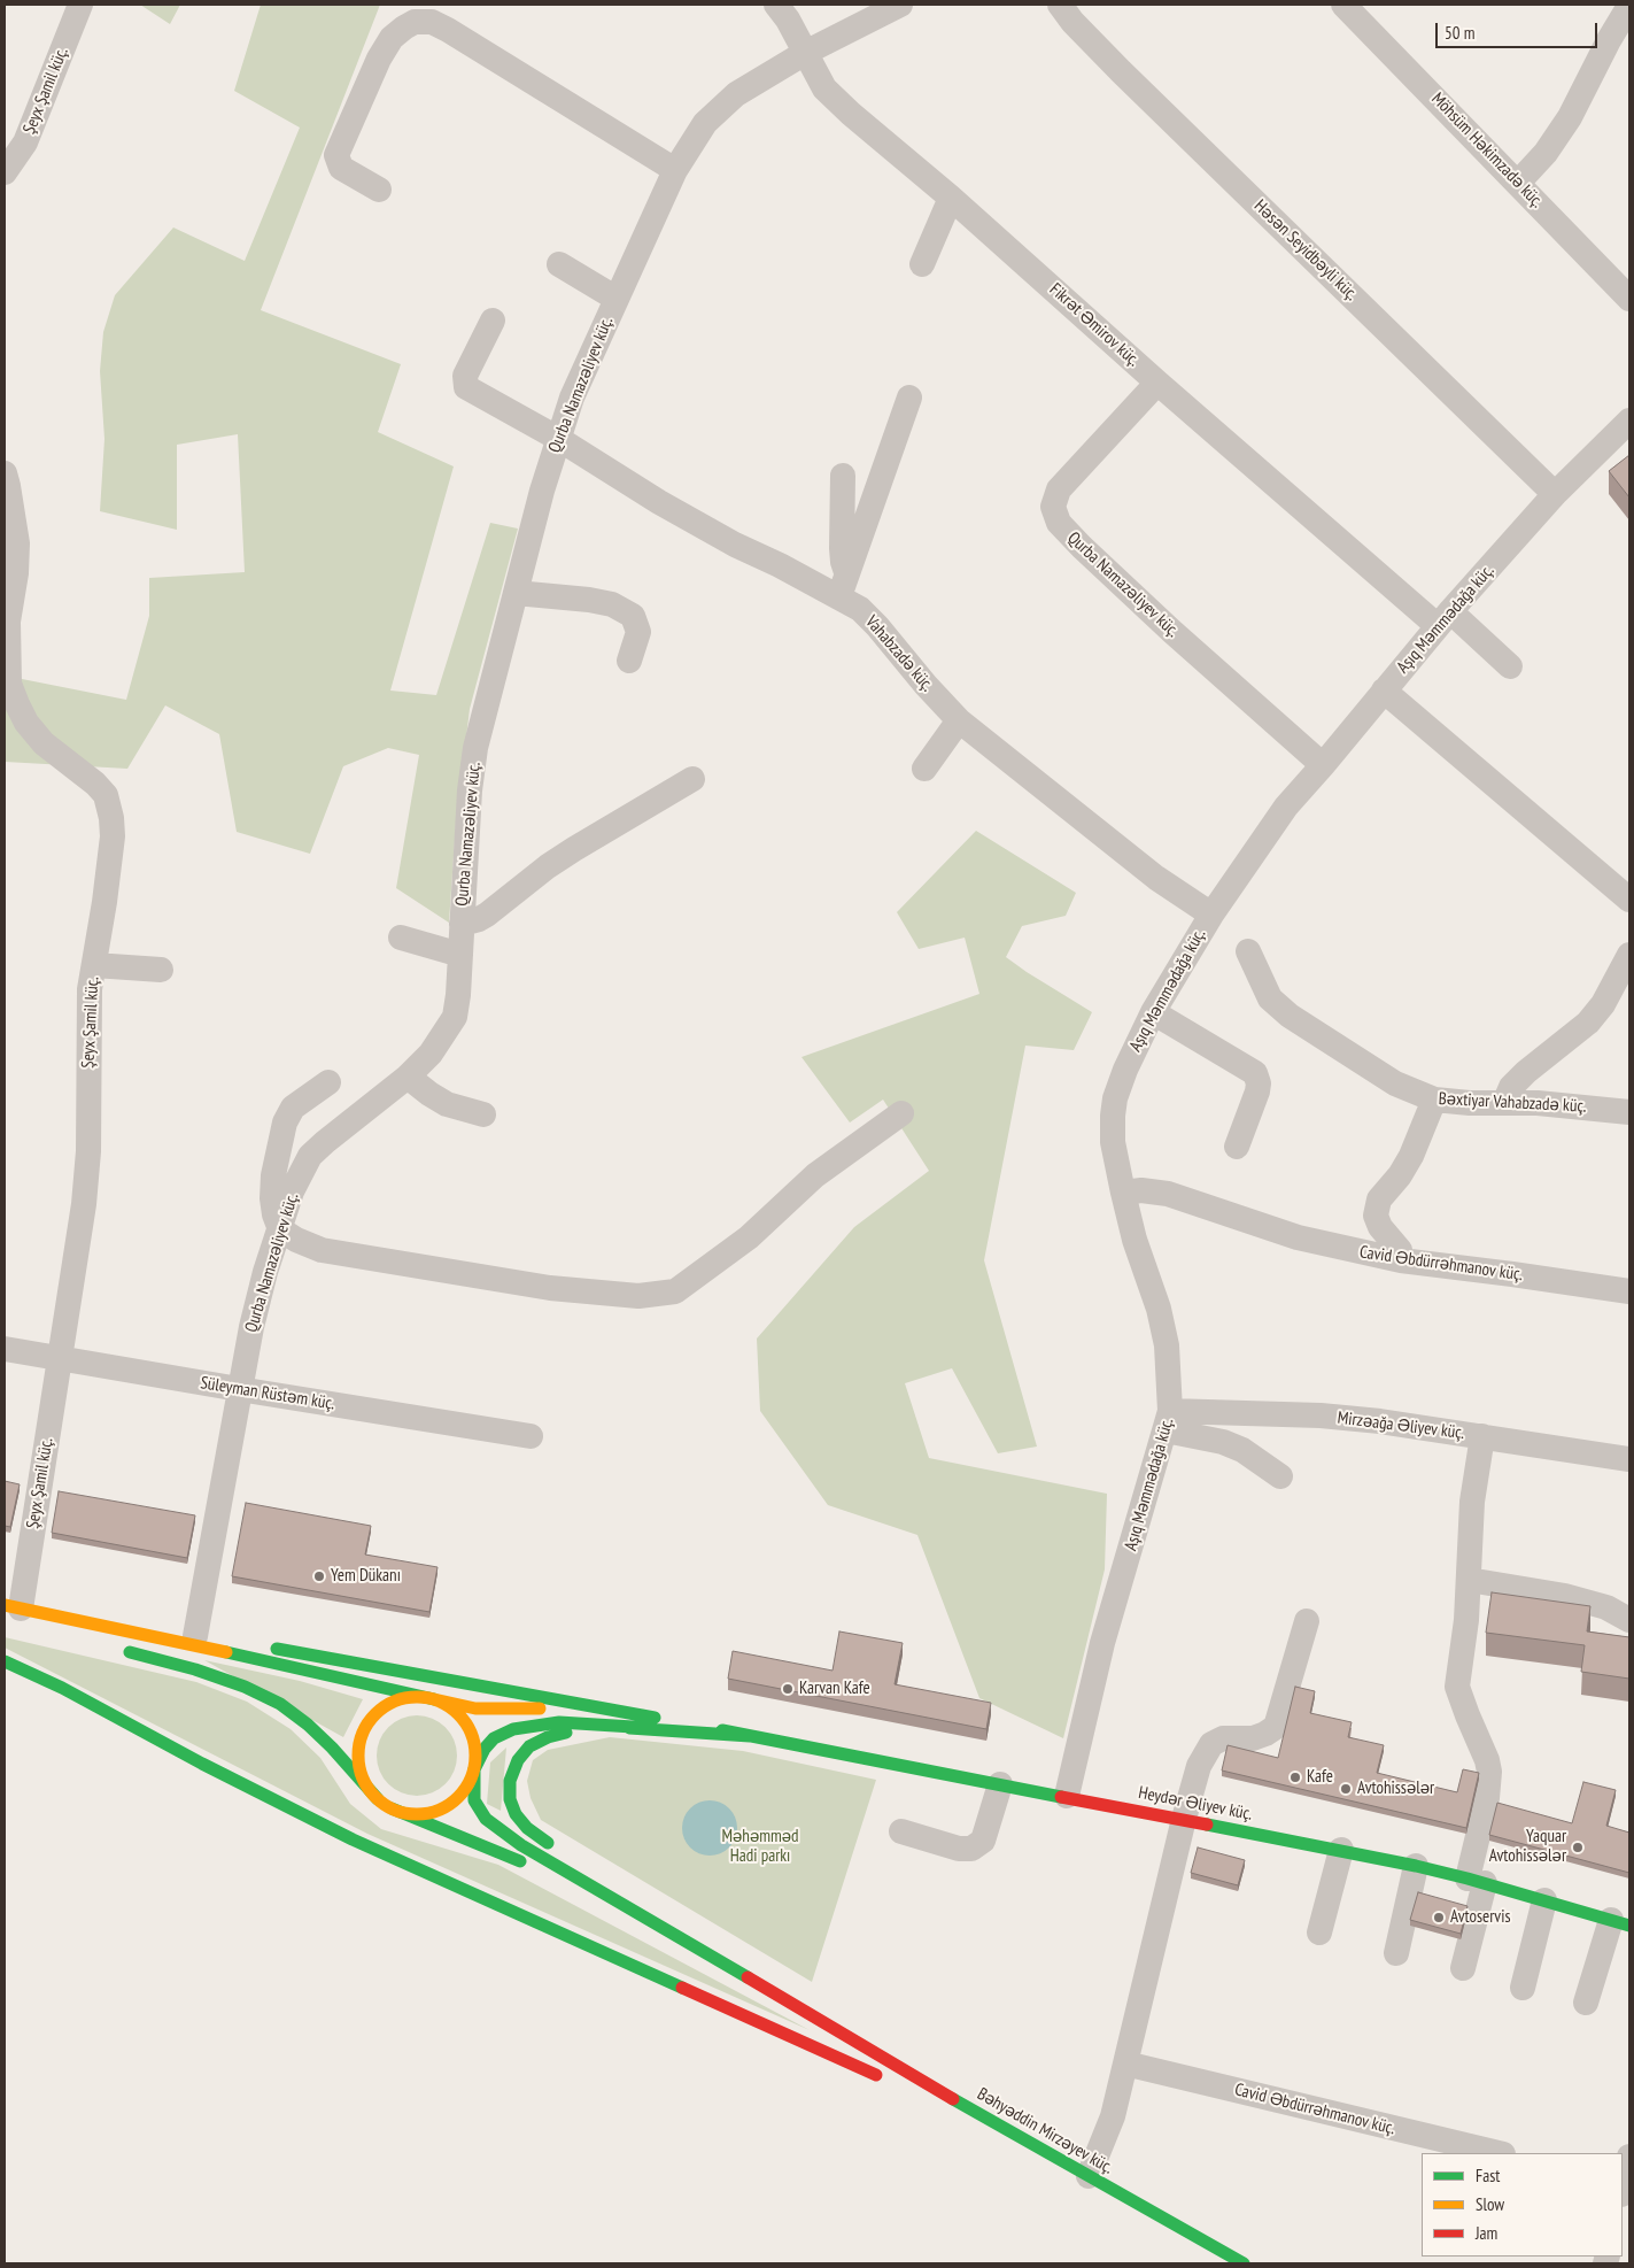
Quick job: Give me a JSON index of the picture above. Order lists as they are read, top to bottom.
{
  "streets": {
    "main road": ["Heydər Əliyev küç.", "Bəhyəddin Mirzəyev küç."],
    "street": [
      "Şeyx Şamil küç.",
      "Möhsüm Həkimzadə küç.",
      "Həsən Seyidbəyli küç.",
      "Fikrət Əmirov küç.",
      "Qurba Namazəliyev küç.",
      "Aşıq Məmmədağa küç.",
      "Vahabzadə küç.",
      "Bəxtiyar Vahabzadə küç.",
      "Cavid Əbdürrəhmanov küç.",
      "Süleyman Rüstəm küç.",
      "Mirzəağa Əliyev küç."
    ]
  },
  "crossings": [
    ["Şeyx Şamil küç.", "Süleyman Rüstəm küç."],
    ["Həsən Seyidbəyli küç.", "Aşıq Məmmədağa küç."],
    ["Fikrət Əmirov küç.", "Qurba Namazəliyev küç."],
    ["Fikrət Əmirov küç.", "Aşıq Məmmədağa küç."],
    ["Qurba Namazəliyev küç.", "Aşıq Məmmədağa küç."],
    ["Qurba Namazəliyev küç.", "Vahabzadə küç."],
    ["Qurba Namazəliyev küç.", "Süleyman Rüstəm küç."],
    ["Aşıq Məmmədağa küç.", "Vahabzadə küç."],
    ["Aşıq Məmmədağa küç.", "Cavid Əbdürrəhmanov küç."],
    ["Aşıq Məmmədağa küç.", "Mirzəağa Əliyev küç."],
    ["Aşıq Məmmədağa küç.", "Heydər Əliyev küç."]
  ],
  "parks": ["Məhəmməd Hadi parkı"],
  "places": [
    "Yem Dükanı",
    "Karvan Kafe",
    "Kafe",
    "Avtohissələr",
    "Yaquar Avtohissələr",
    "Avtoservis"
  ],
  "legend": ["Fast", "Slow", "Jam"],
  "scale_bar": "50 m"
}
